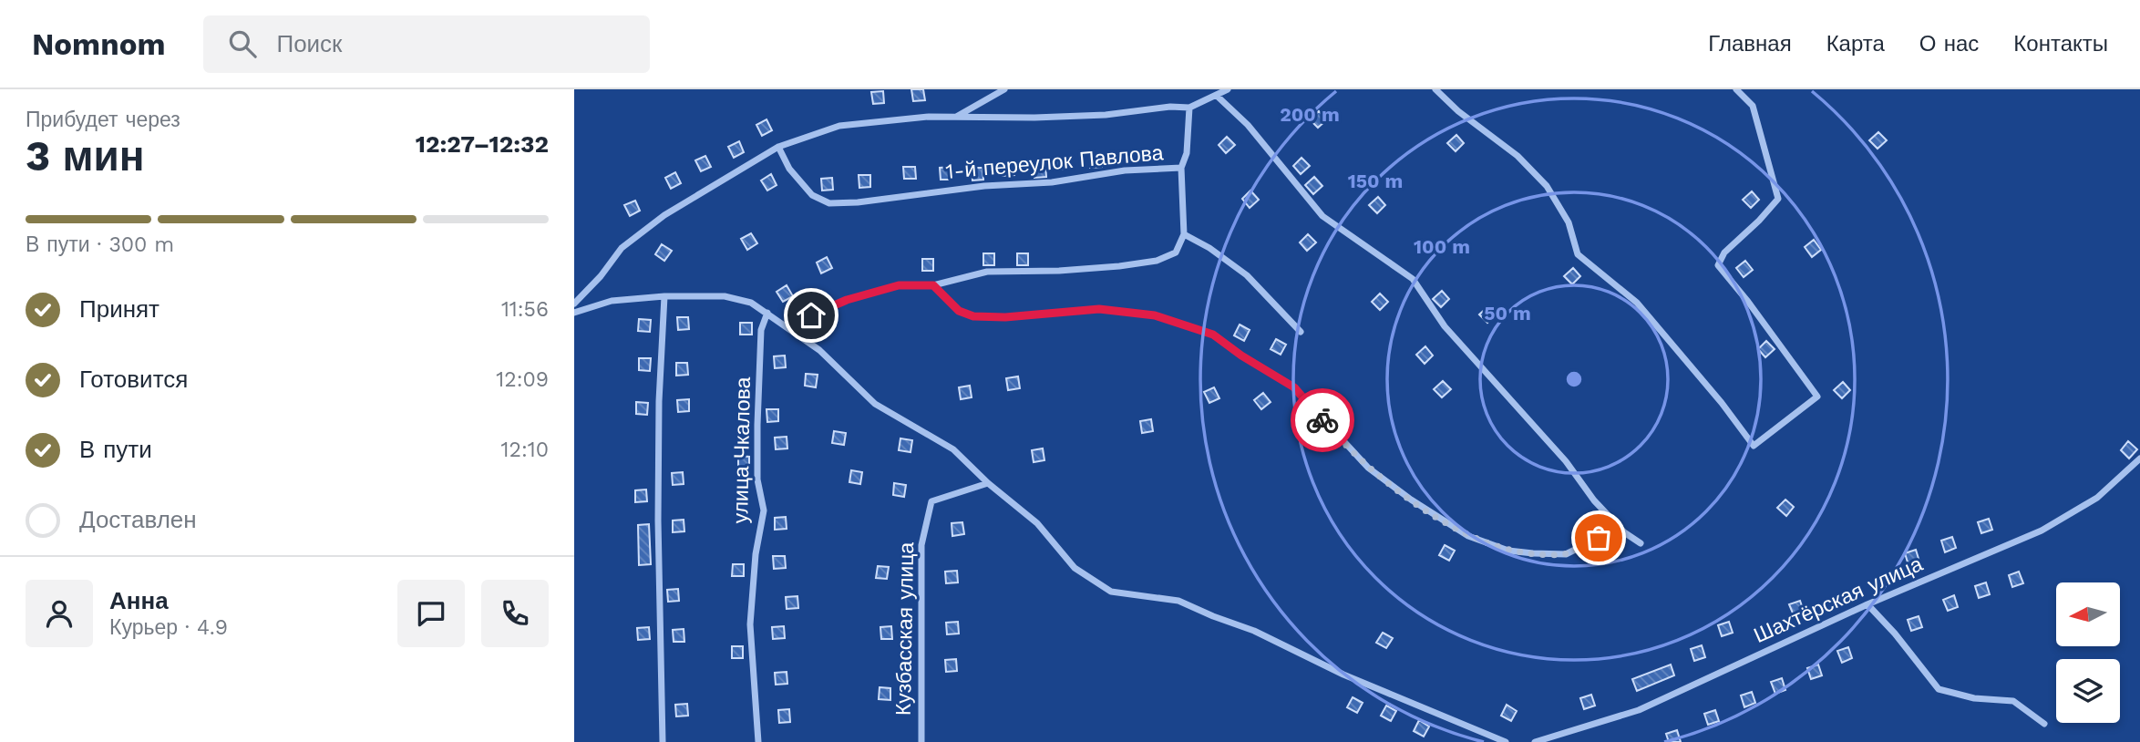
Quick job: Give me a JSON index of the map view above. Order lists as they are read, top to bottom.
{
  "streets": {
    "street": [
      "1-й переулок Павлова",
      "улица Чкалова",
      "Шахтёрская улица",
      "Кузбасская улица"
    ]
  },
  "north": "left",
  "page": {
    "header": "Nomnom",
    "search": "Поиск",
    "nav": [
      "Главная",
      "Карта",
      "О нас",
      "Контакты"
    ],
    "heading": ["3 мин", "Прибудет через", "12:27–12:32"],
    "panel": ["Анна", "Курьер · 4.9"],
    "bar": "В пути · 300 m",
    "list": [
      ["Принят", "11:56"],
      ["Готовится", "12:09"],
      ["В пути", "12:10"],
      "Доставлен"
    ]
  },
  "rings": [
    "200 m",
    "150 m",
    "100 m",
    "50 m"
  ]
}
